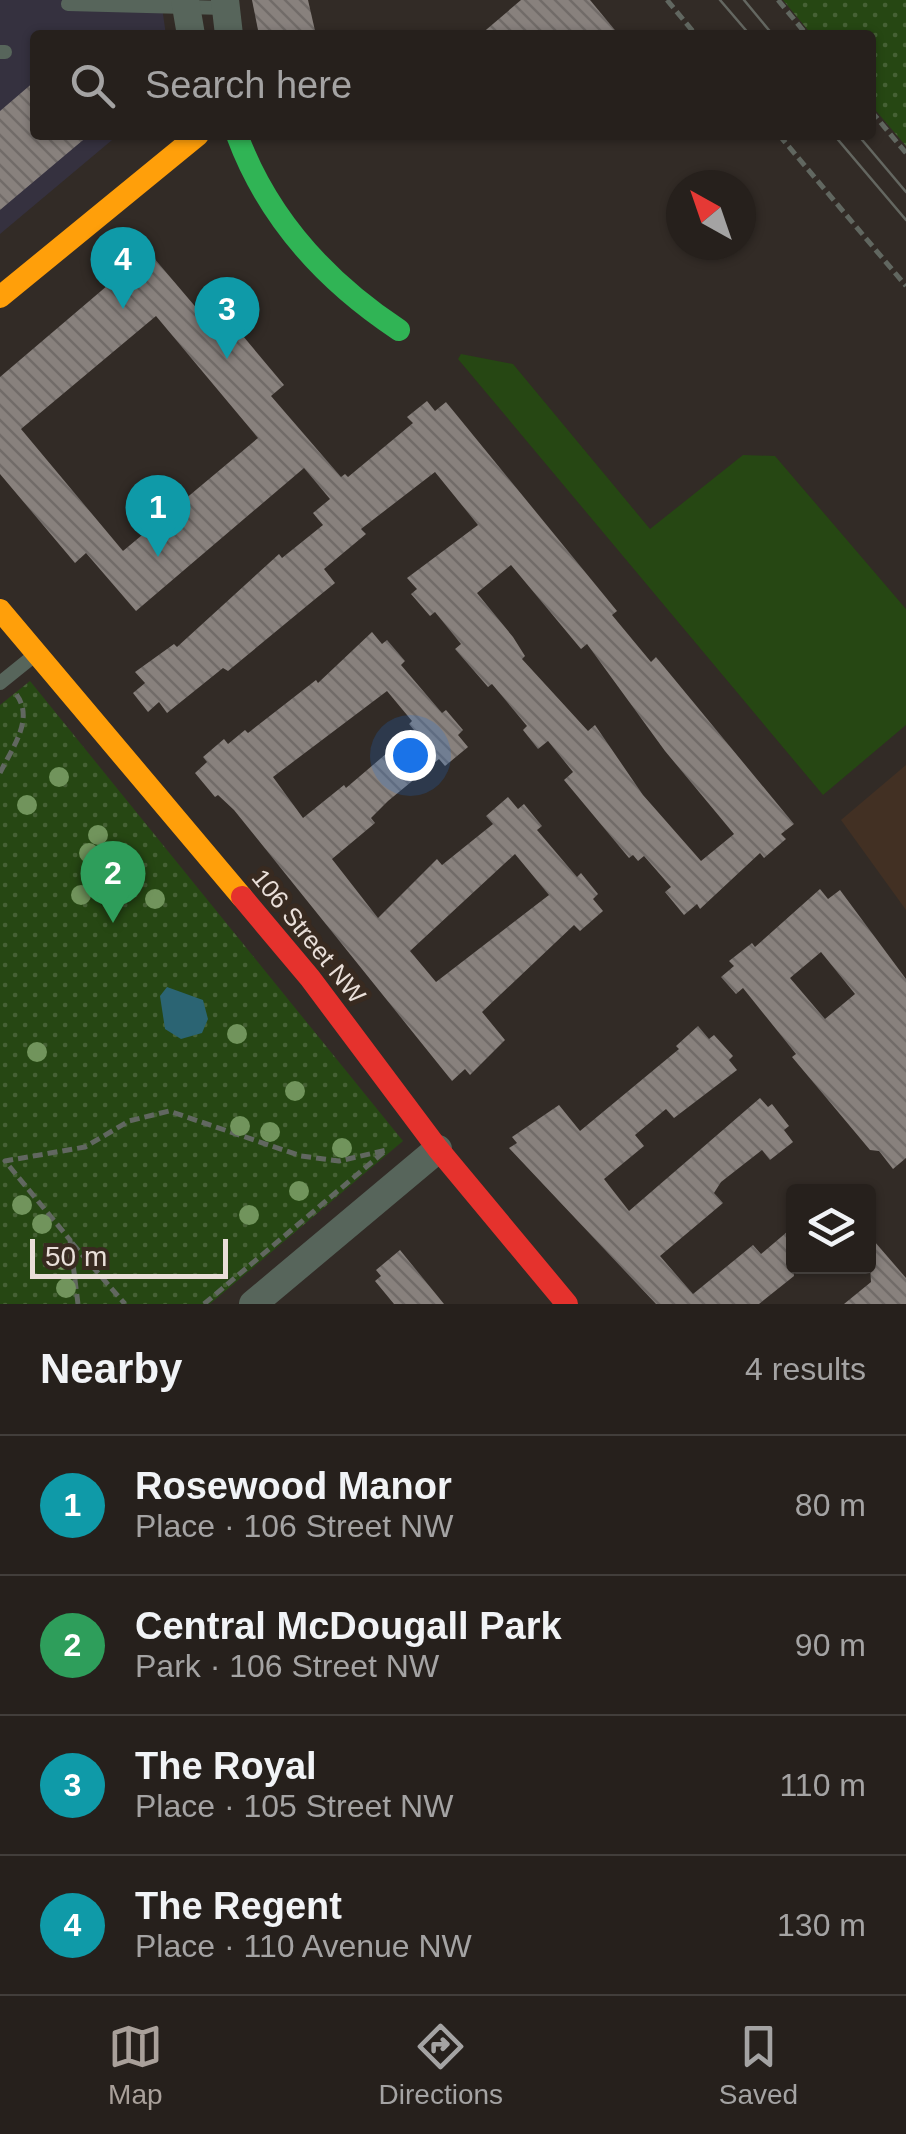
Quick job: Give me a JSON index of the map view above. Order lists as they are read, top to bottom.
{
  "streets": {
    "street": ["106 Street NW"]
  },
  "scale_bar": "50 m",
  "north": "top left",
  "page": {
    "search": "Search here",
    "pins": [
      "4",
      "3",
      "1",
      "2"
    ],
    "scale": "50 m",
    "heading": ["Nearby", "4 results"],
    "list": [
      {
        "mark": "1",
        "name": "Rosewood Manor",
        "note": "Place · 106 Street NW",
        "value": "80 m"
      },
      {
        "mark": "2",
        "name": "Central McDougall Park",
        "note": "Park · 106 Street NW",
        "value": "90 m"
      },
      {
        "mark": "3",
        "name": "The Royal",
        "note": "Place · 105 Street NW",
        "value": "110 m"
      },
      {
        "mark": "4",
        "name": "The Regent",
        "note": "Place · 110 Avenue NW",
        "value": "130 m"
      }
    ],
    "nav": ["Map", "Directions", "Saved"]
  }
}
